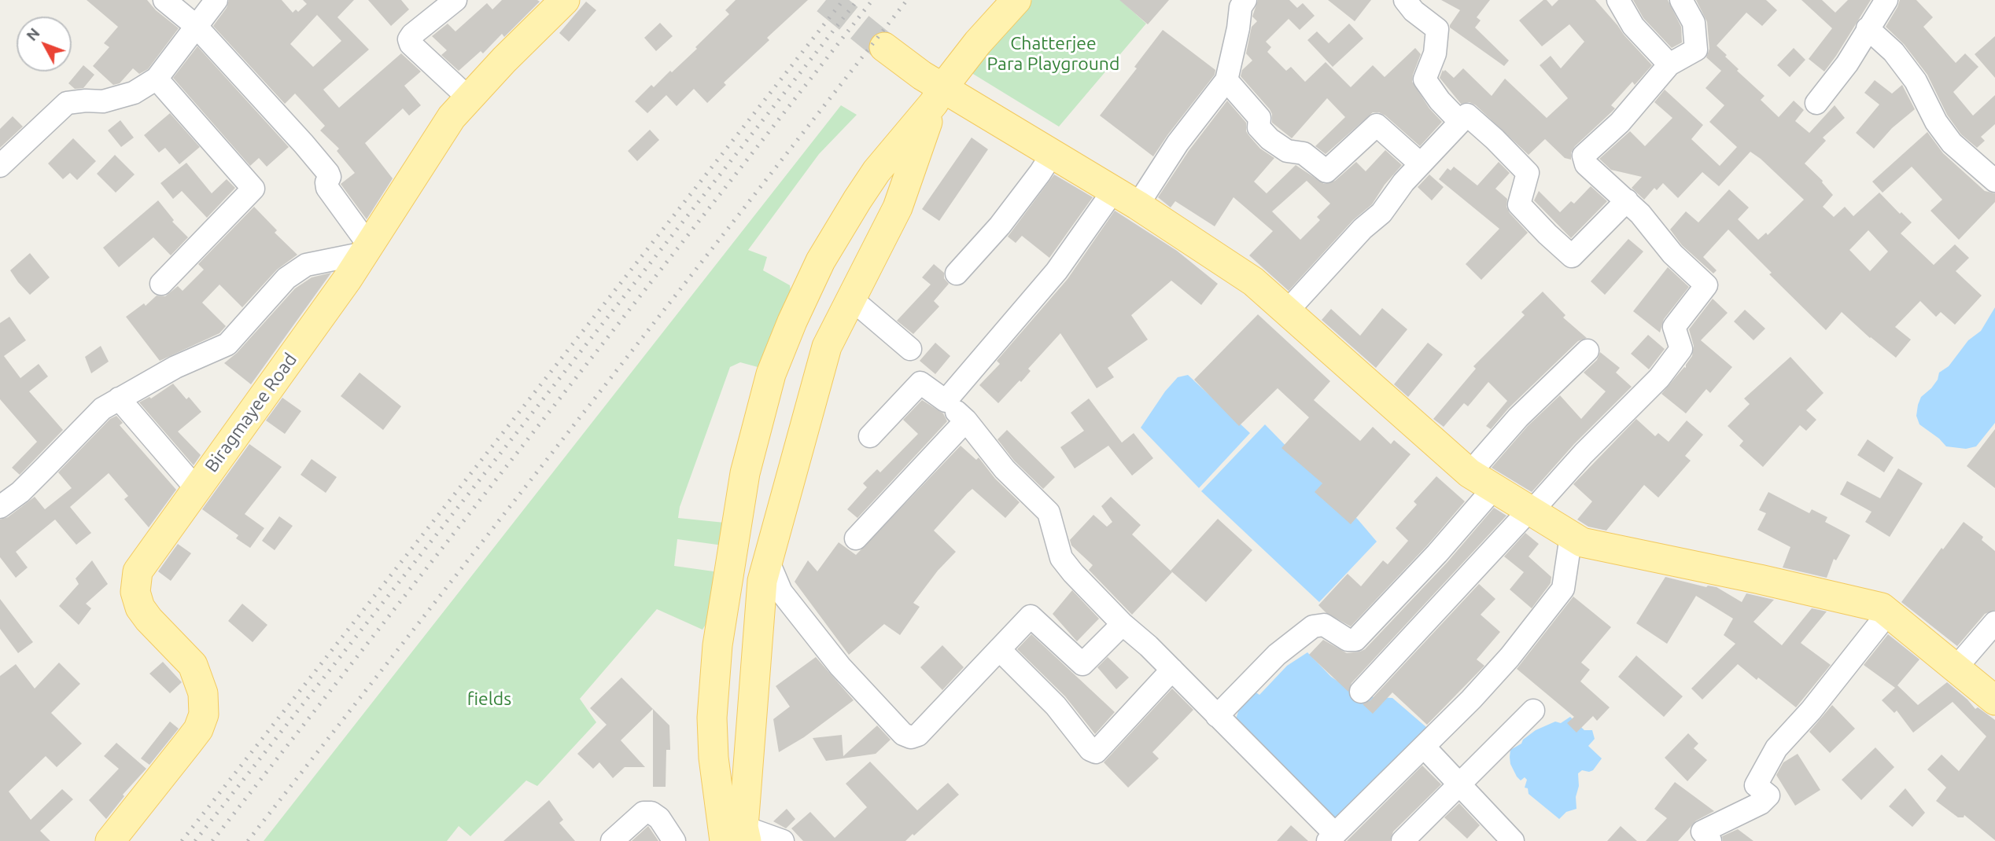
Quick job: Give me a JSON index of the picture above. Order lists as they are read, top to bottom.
{
  "streets": {
    "main road": ["Biragmayee Road"]
  },
  "parks": ["Chatterjee Para Playground", "fields"],
  "north": "top left"
}
